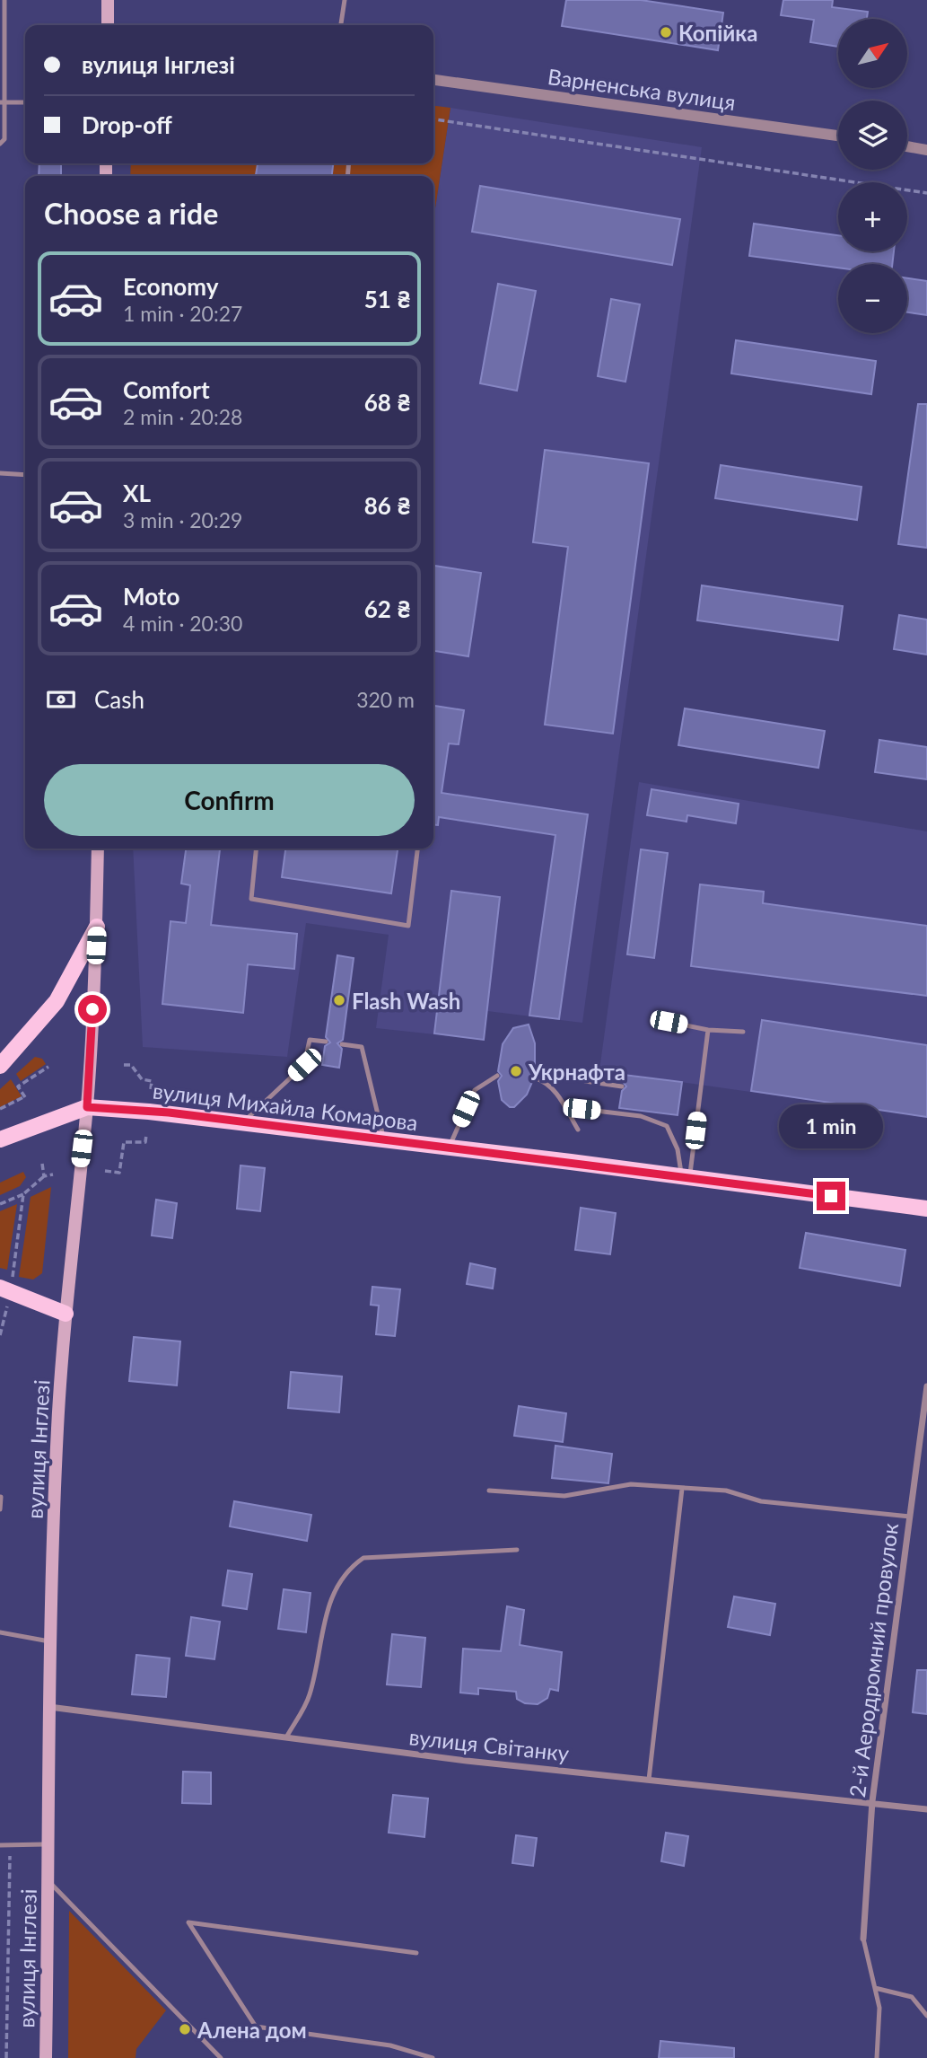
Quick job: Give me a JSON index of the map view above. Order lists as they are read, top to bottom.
{
  "streets": {
    "main road": ["вулиця Михайла Комарова", "вулиця Інглезі"],
    "street": ["Варненська вулиця", "2-й Аеродромний провулок", "вулиця Світанку"]
  },
  "crossings": [
    ["вулиця Михайла Комарова", "вулиця Інглезі"],
    ["вулиця Інглезі", "вулиця Світанку"],
    ["2-й Аеродромний провулок", "вулиця Світанку"]
  ],
  "places": [
    "Копійка",
    "Flash Wash",
    "Укрнафта",
    "Алена дом"
  ],
  "north": "top right",
  "page": {
    "map_buttons": ["+", "−"],
    "banner": ["вулиця Інглезі", "Drop-off"],
    "heading": "Choose a ride",
    "list": [
      {
        "name": "Economy",
        "note": "1 min · 20:27",
        "value": "51 ₴"
      },
      {
        "name": "Comfort",
        "note": "2 min · 20:28",
        "value": "68 ₴"
      },
      {
        "name": "XL",
        "note": "3 min · 20:29",
        "value": "86 ₴"
      },
      {
        "name": "Moto",
        "note": "4 min · 20:30",
        "value": "62 ₴"
      }
    ],
    "pay": ["Cash", "320 m"],
    "buttons": "Confirm",
    "bubble": "1 min"
  }
}
